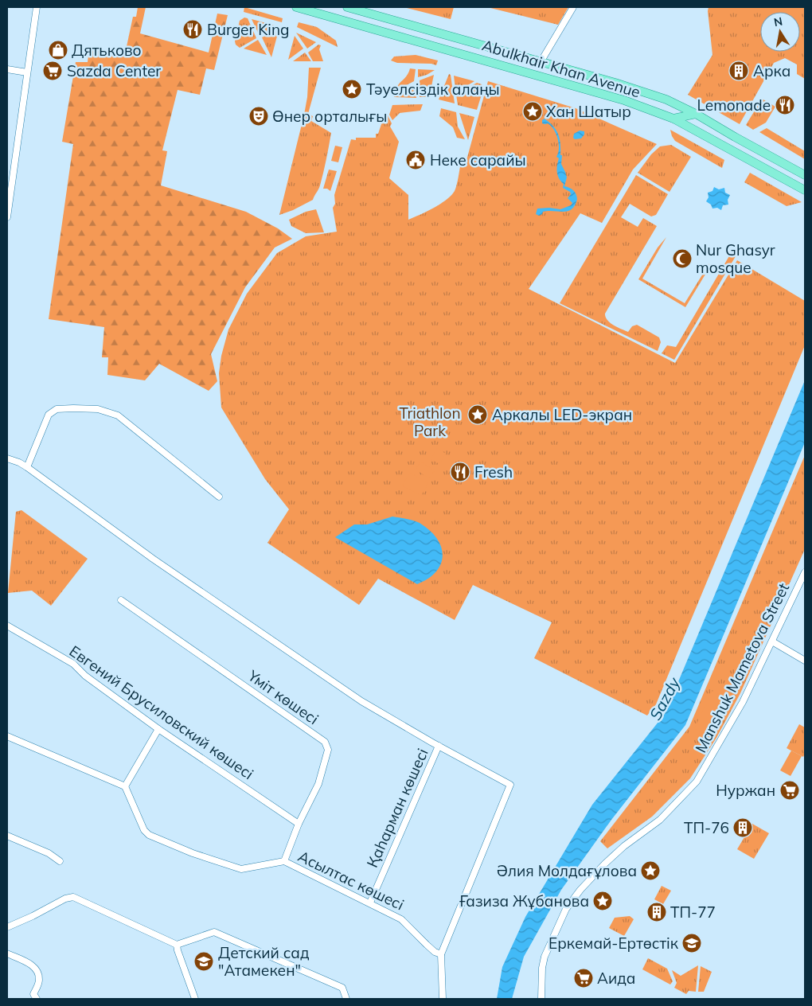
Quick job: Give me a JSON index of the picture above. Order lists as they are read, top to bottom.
{
  "streets": {
    "main road": ["Abulkhair Khan Avenue"],
    "street": [
      "Manshuk Mametova Street",
      "Үміт көшесі",
      "Евгений Брусиловский көшесі",
      "Қаһарман көшесі",
      "Асылтас көшесі"
    ]
  },
  "crossings": [
    ["Үміт көшесі", "Евгений Брусиловский көшесі"],
    ["Үміт көшесі", "Асылтас көшесі"],
    ["Қаһарман көшесі", "Асылтас көшесі"]
  ],
  "water": ["Sazdy"],
  "parks": ["Triathlon Park"],
  "places": {
    "restaurant": ["Burger King", "Lemonade", "Fresh"],
    "shop": ["Дятьково"],
    "supermarket": ["Sazda Center", "Нуржан", "Аида"],
    "building": ["Арка", "ТП-76", "ТП-77"],
    "place": [
      "Тәуелсіздік алаңы",
      "Хан Шатыр",
      "Аркалы LED-экран",
      "Әлия Молдағұлова",
      "Ғазиза Жұбанова"
    ],
    "theatre": ["Өнер орталығы"],
    "public building": ["Неке сарайы"],
    "mosque": ["Nur Ghasyr mosque"],
    "school or university": ["Еркемай-Ертөстік", "Детский сад \"Атамекен\""]
  },
  "north": "top"
}
